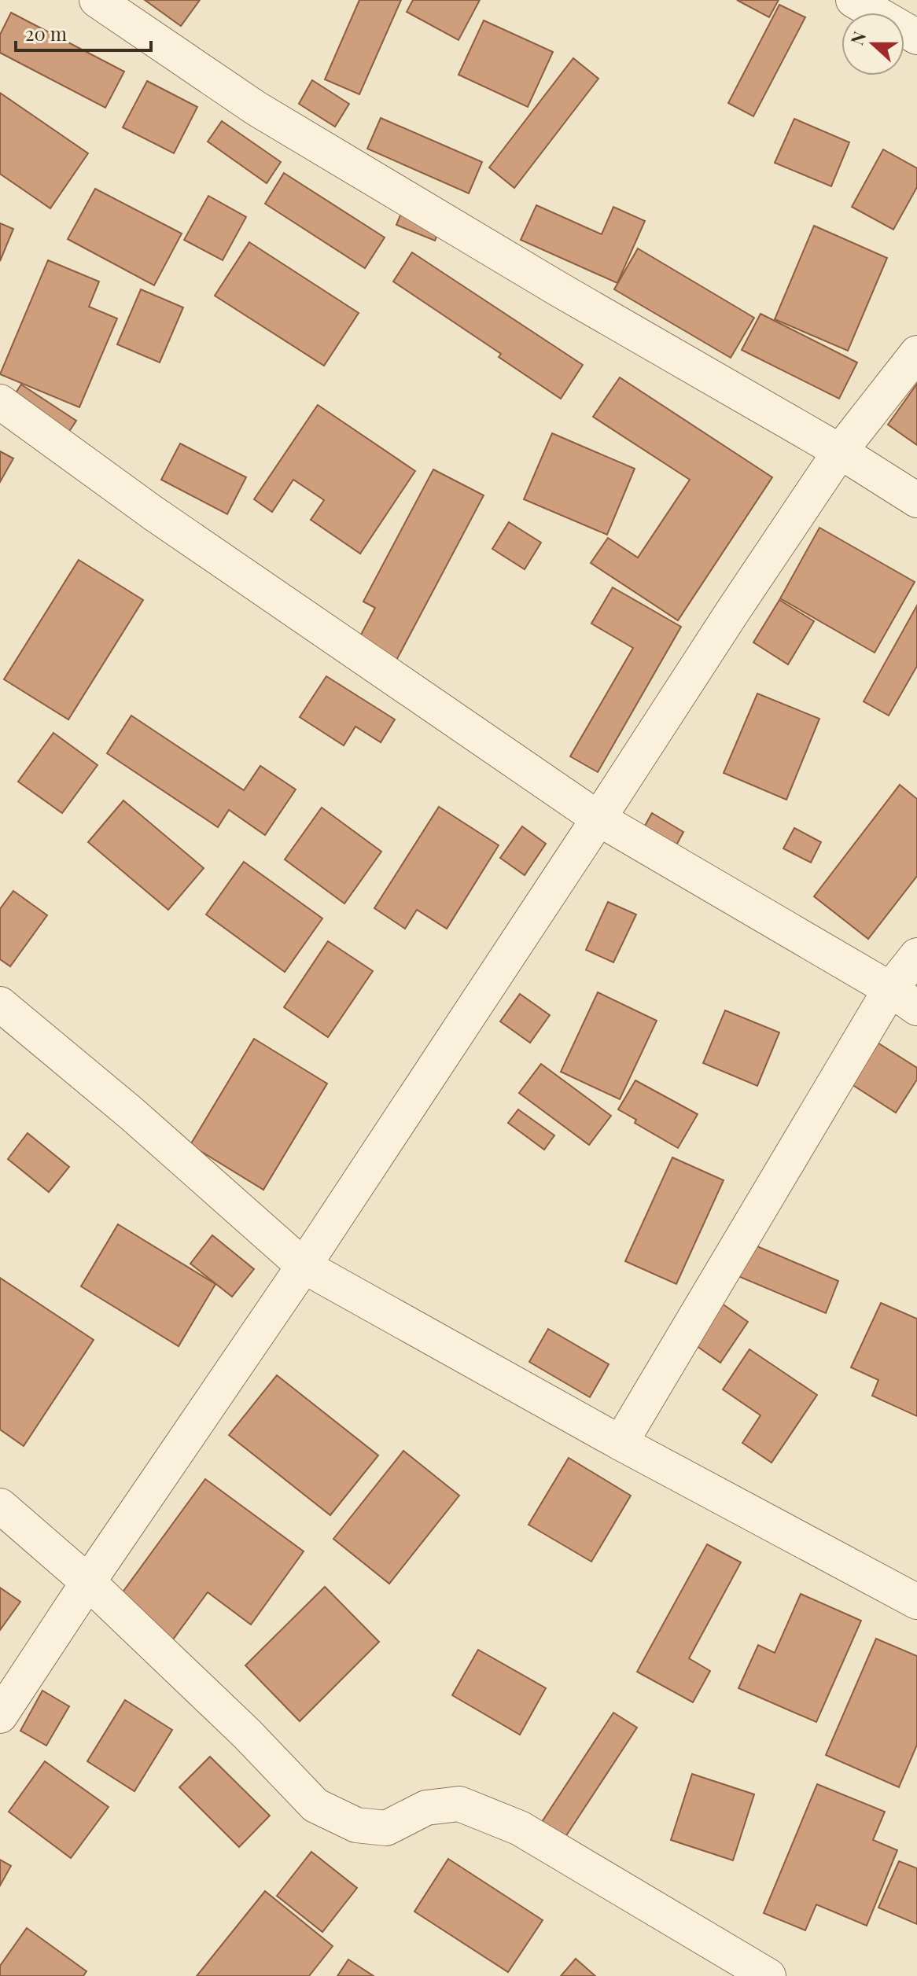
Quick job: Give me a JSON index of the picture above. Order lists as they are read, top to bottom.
{
  "scale_bar": "20 m",
  "north": "left"
}
